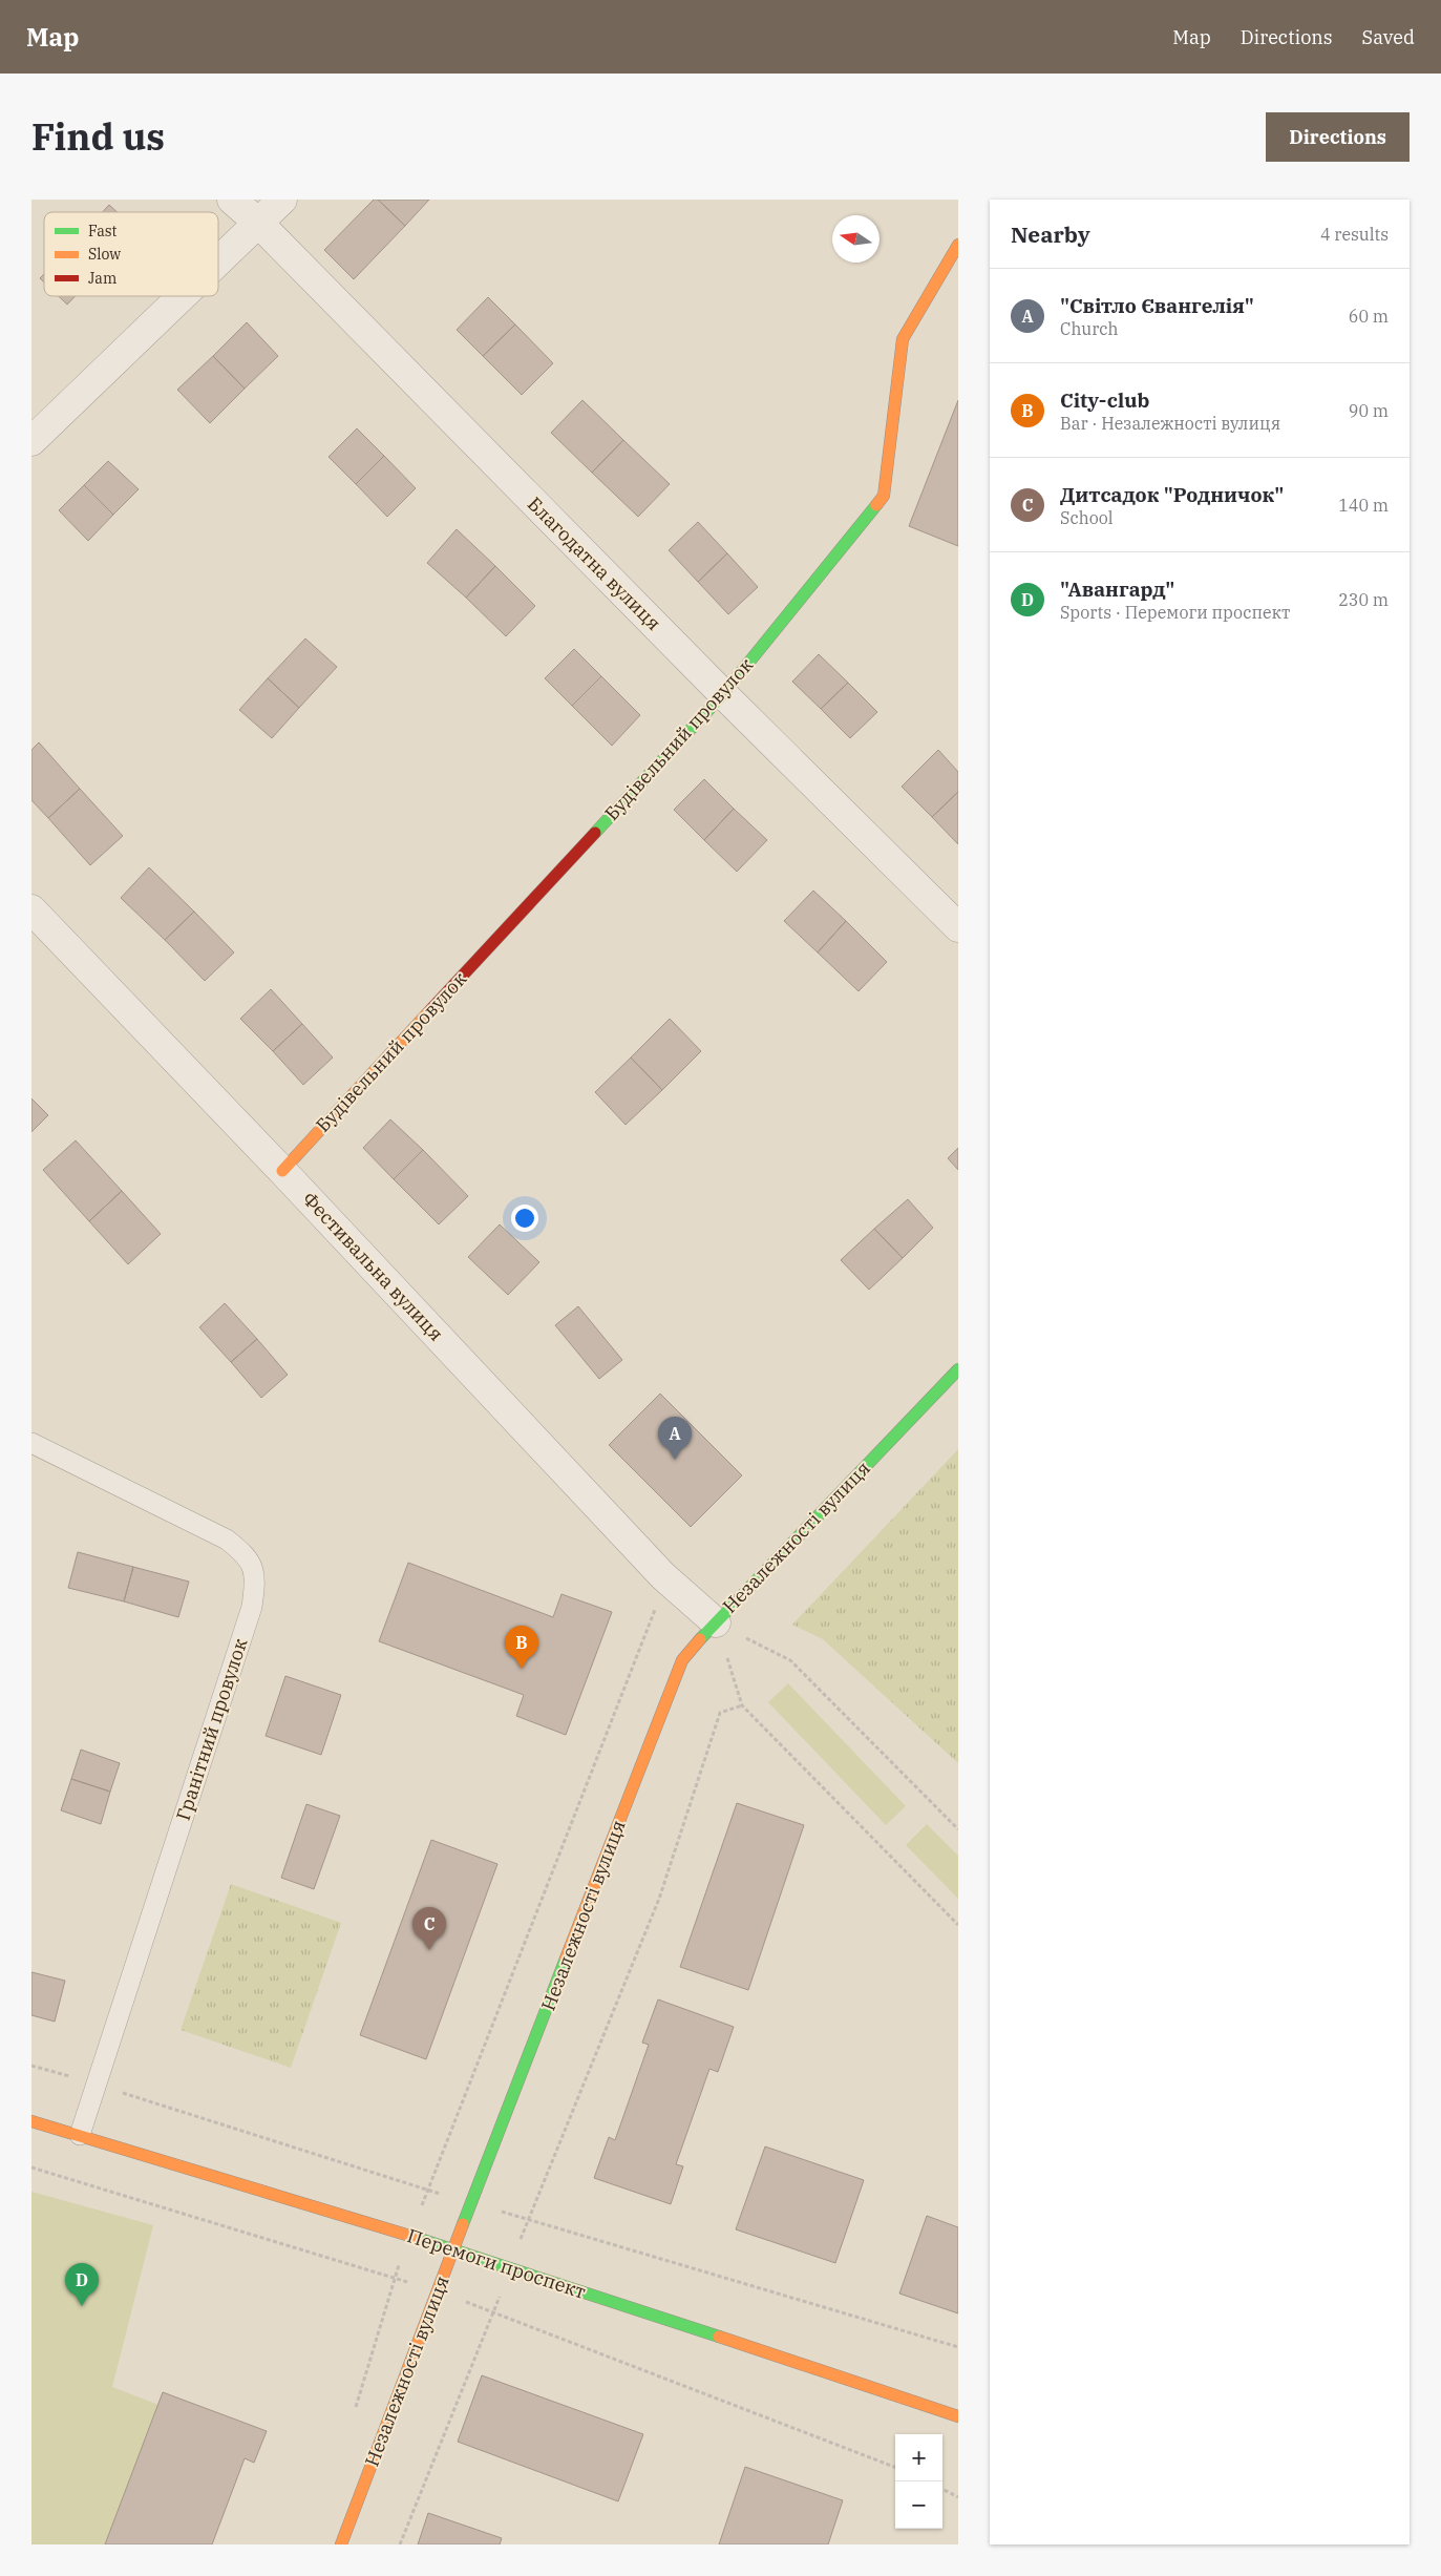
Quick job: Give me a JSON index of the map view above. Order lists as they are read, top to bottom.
{
  "streets": {
    "street": [
      "Благодатна вулиця",
      "Будівельний провулок",
      "Фестивальна вулиця",
      "Незалежності вулиця",
      "Перемоги проспект"
    ],
    "lane": ["Гранітний провулок"]
  },
  "crossings": [
    ["Благодатна вулиця", "Будівельний провулок"],
    ["Будівельний провулок", "Фестивальна вулиця"],
    ["Фестивальна вулиця", "Незалежності вулиця"],
    ["Незалежності вулиця", "Перемоги проспект"],
    ["Гранітний провулок", "Перемоги проспект"]
  ],
  "legend": ["Fast", "Slow", "Jam"],
  "north": "left",
  "page": {
    "header": "Map",
    "nav": ["Map", "Directions", "Saved"],
    "title": "Find us",
    "buttons": "Directions",
    "heading": ["Nearby", "4 results"],
    "list": [
      {
        "mark": "A",
        "name": "\"Світло Євангелія\"",
        "note": "Church",
        "value": "60 m"
      },
      {
        "mark": "B",
        "name": "City-club",
        "note": "Bar · Незалежності вулиця",
        "value": "90 m"
      },
      {
        "mark": "C",
        "name": "Дитсадок \"Родничок\"",
        "note": "School",
        "value": "140 m"
      },
      {
        "mark": "D",
        "name": "\"Авангард\"",
        "note": "Sports · Перемоги проспект",
        "value": "230 m"
      }
    ],
    "pins": [
      "A",
      "B",
      "C",
      "D"
    ],
    "map_buttons": ["+", "−"]
  }
}
